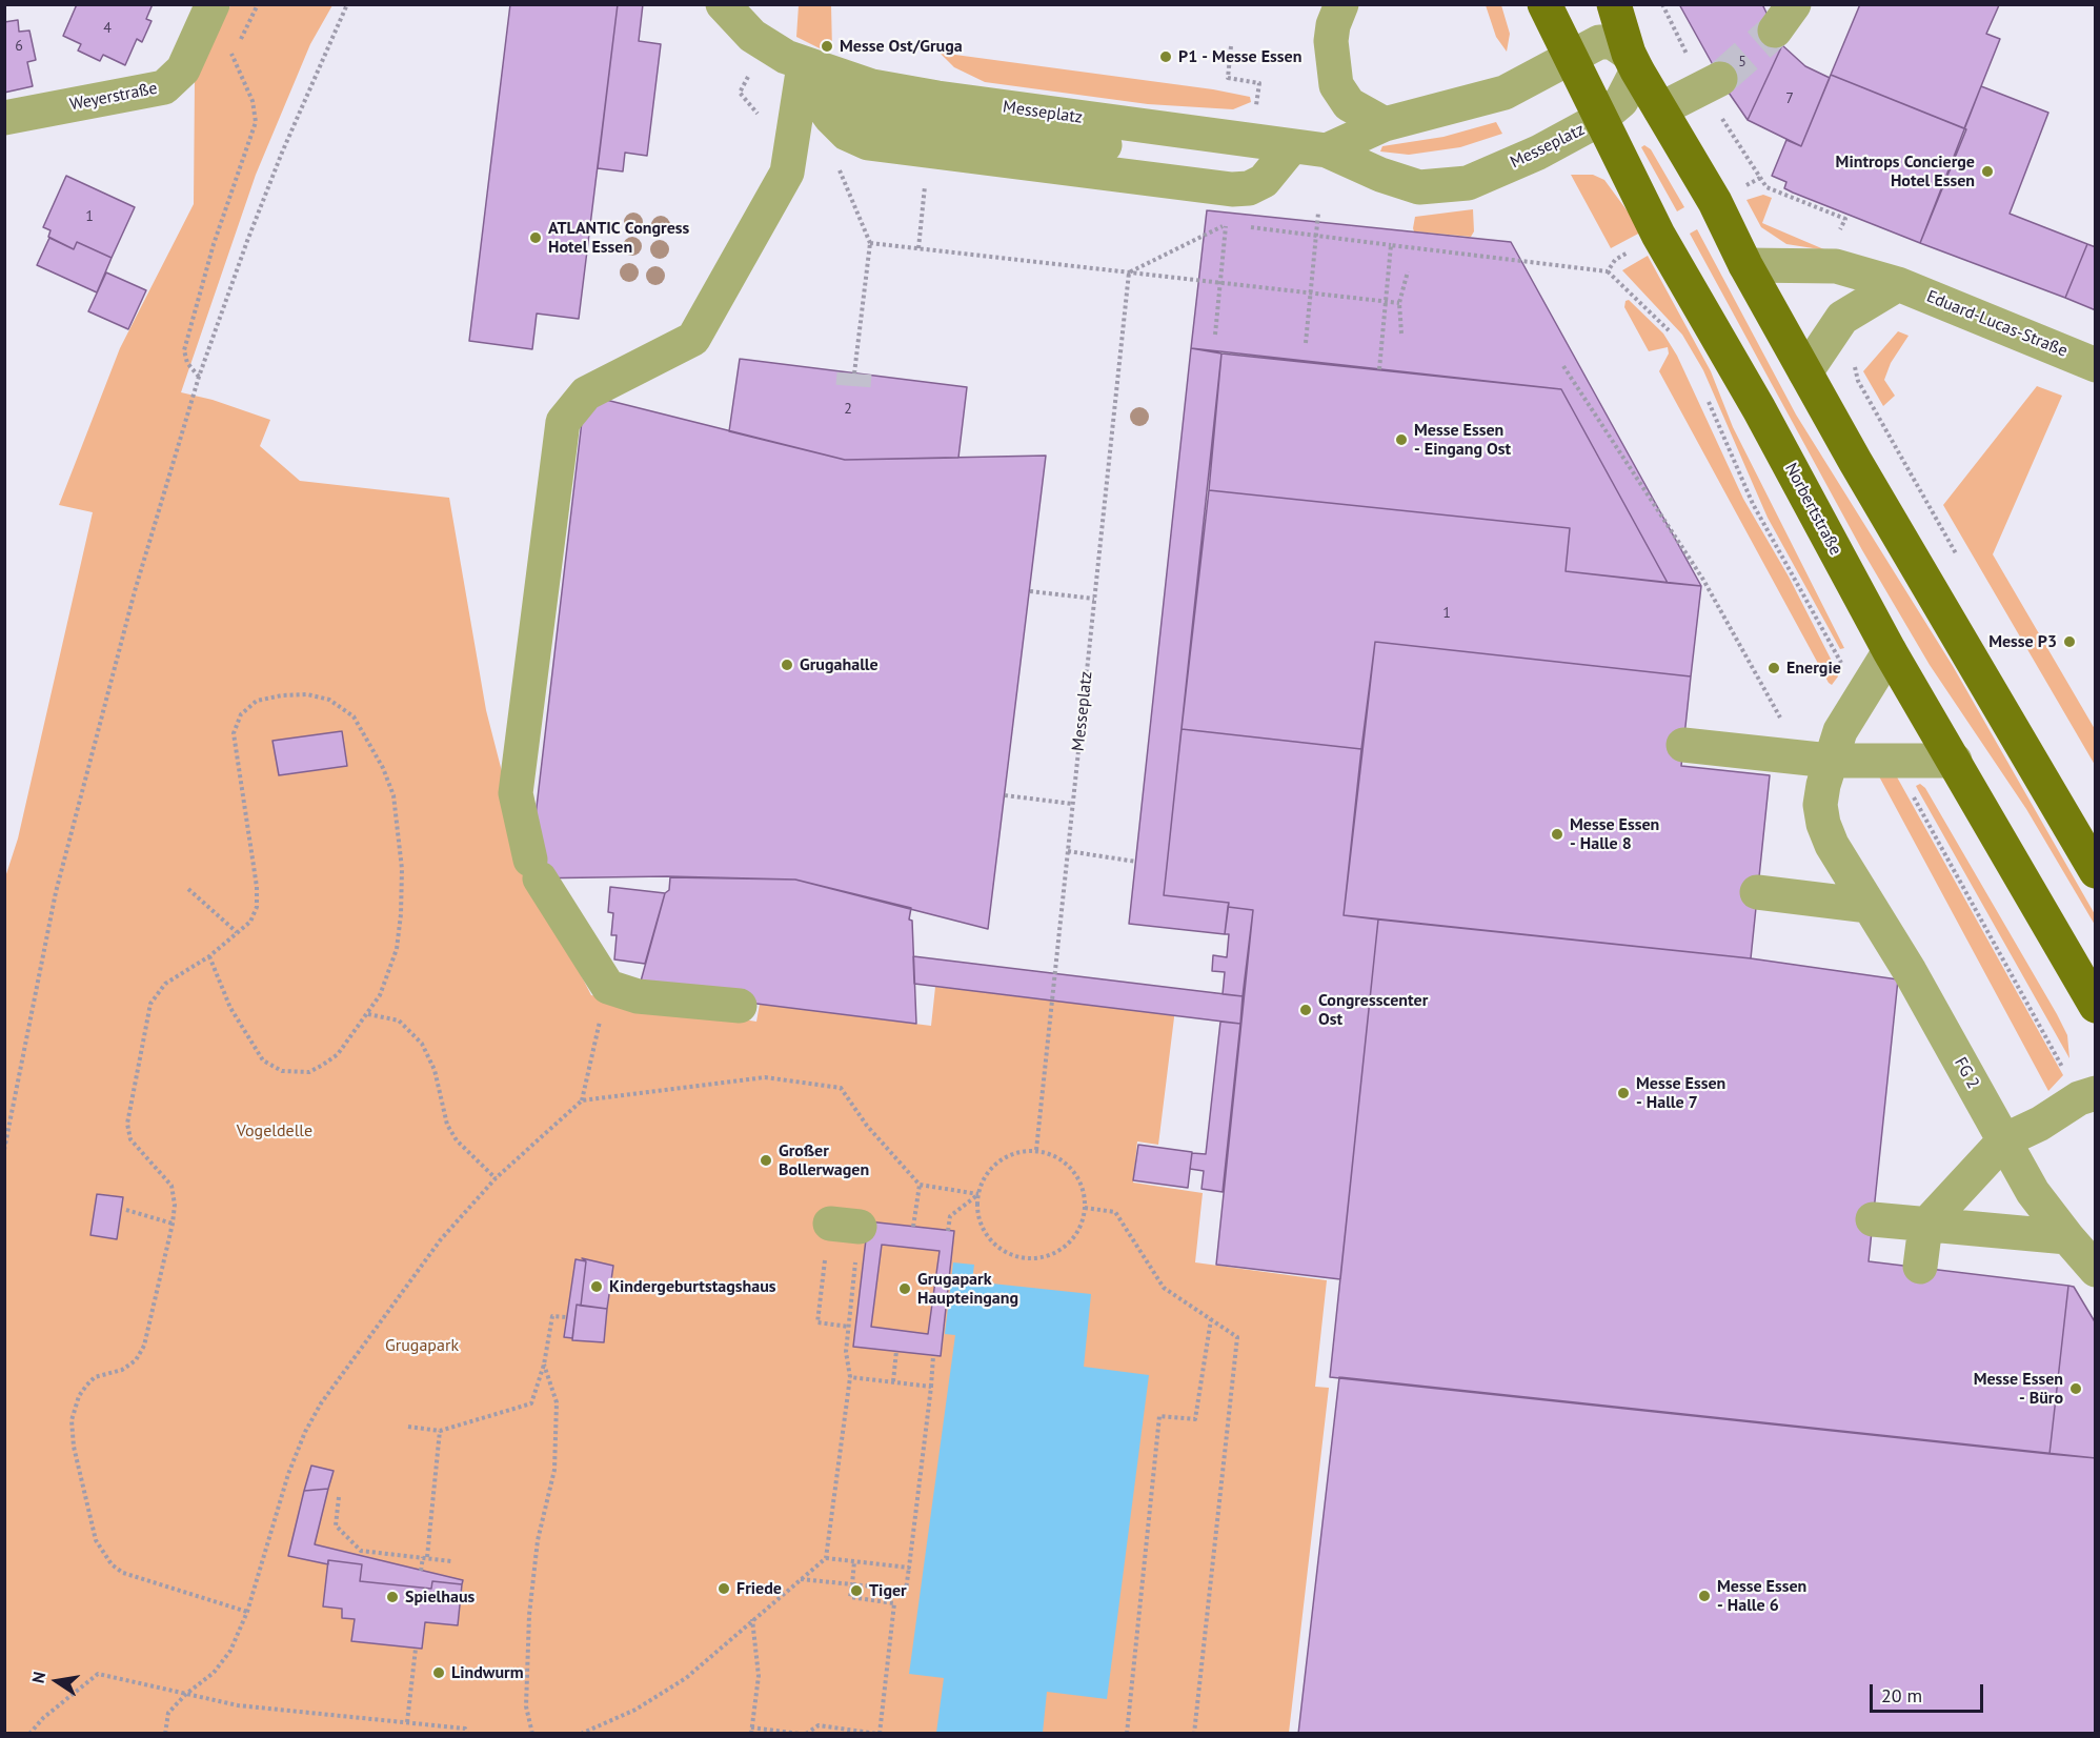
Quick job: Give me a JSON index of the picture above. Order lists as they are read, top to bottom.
{
  "streets": {
    "main road": ["Norbertstraße"],
    "street": [
      "Weyerstraße",
      "Messeplatz",
      "Eduard-Lucas-Straße",
      "FG 2"
    ]
  },
  "crossings": [
    ["Messeplatz", "Norbertstraße"],
    ["Norbertstraße", "FG 2"]
  ],
  "parks": ["Vogeldelle", "Grugapark"],
  "places": [
    "Messe Ost/Gruga",
    "P1 - Messe Essen",
    "Mintrops Concierge Hotel Essen",
    "ATLANTIC Congress Hotel Essen",
    "Messe Essen - Eingang Ost",
    "Messe P3",
    "Grugahalle",
    "Energie",
    "Messe Essen - Halle 8",
    "Congresscenter Ost",
    "Messe Essen - Halle 7",
    "Großer Bollerwagen",
    "Kindergeburtstagshaus",
    "Grugapark Haupteingang",
    "Messe Essen - Büro",
    "Friede",
    "Tiger",
    "Messe Essen - Halle 6",
    "Spielhaus",
    "Lindwurm"
  ],
  "house_numbers": [
    "4",
    "6",
    "5",
    "7",
    "1",
    "2",
    "1"
  ],
  "scale_bar": "20 m",
  "north": "left"
}
